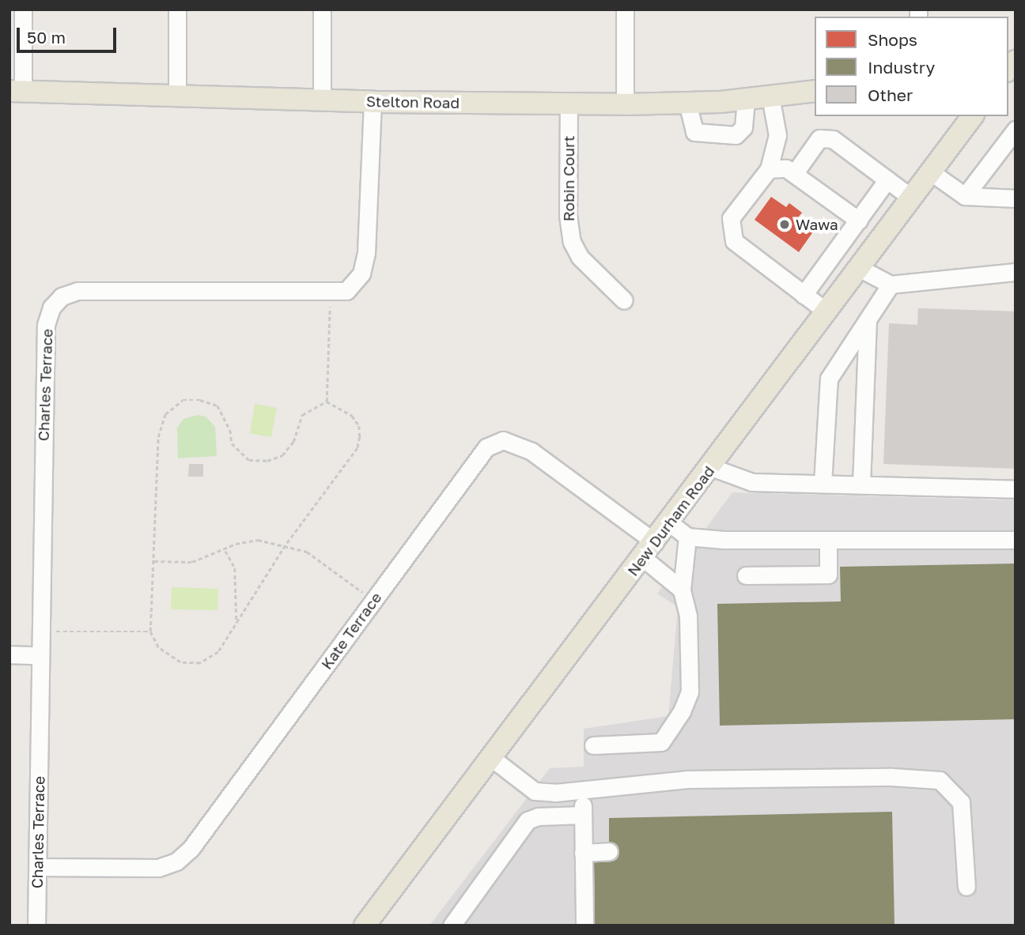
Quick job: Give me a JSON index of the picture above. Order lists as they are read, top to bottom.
{
  "streets": {
    "main road": ["Stelton Road", "New Durham Road"],
    "street": ["Robin Court", "Charles Terrace", "Kate Terrace"]
  },
  "crossings": [
    ["Stelton Road", "Robin Court"],
    ["Stelton Road", "Charles Terrace"],
    ["Charles Terrace", "Kate Terrace"],
    ["New Durham Road", "Kate Terrace"]
  ],
  "places": ["Wawa"],
  "legend": ["Shops", "Industry", "Other"],
  "scale_bar": "50 m"
}
